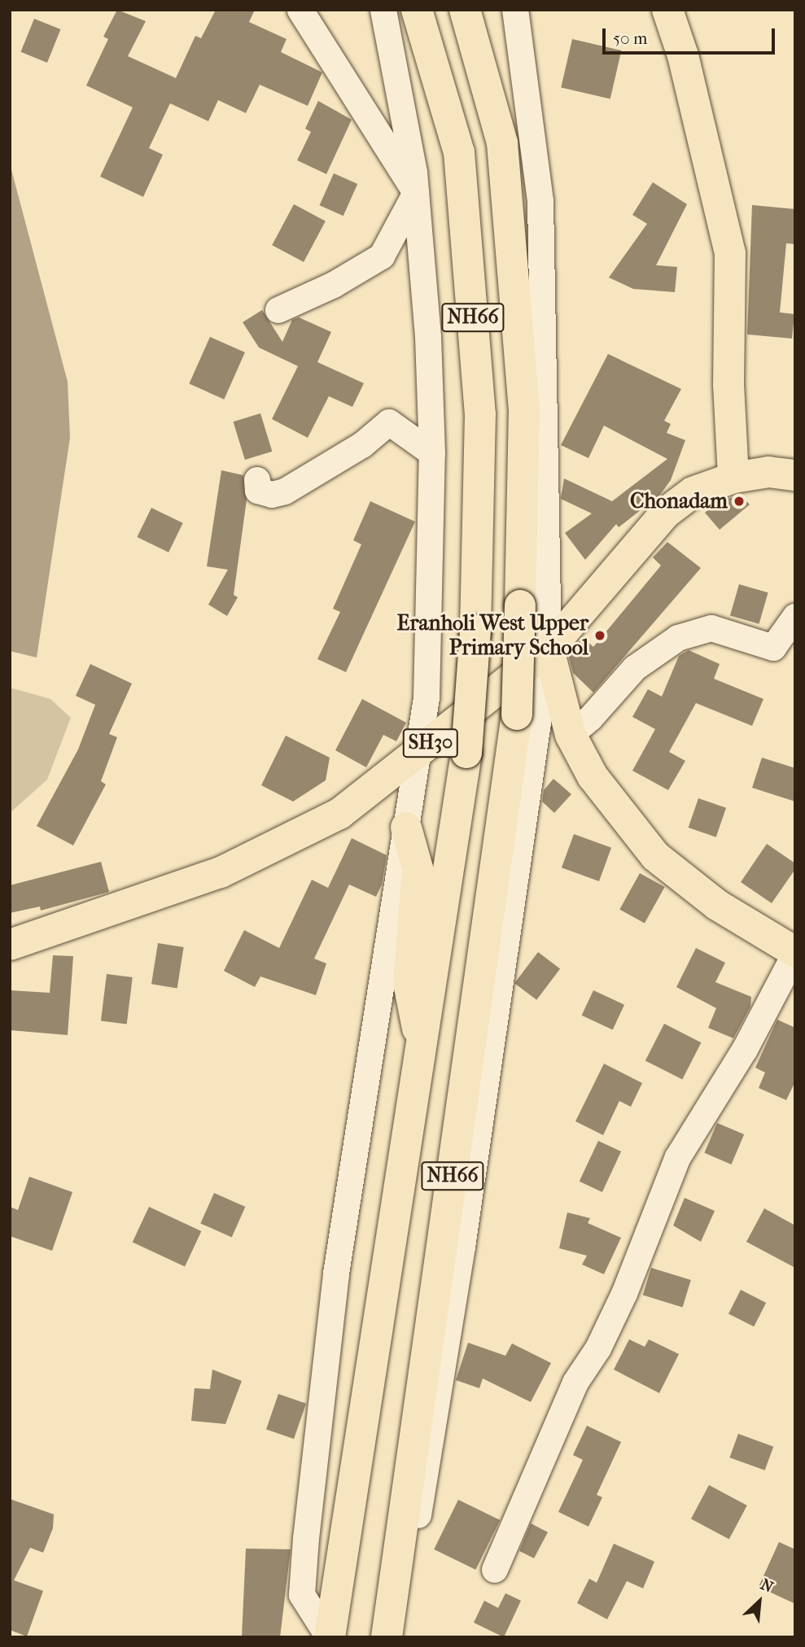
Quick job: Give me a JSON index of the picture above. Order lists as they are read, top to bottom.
{
  "streets": {
    "main road": ["NH66", "SH30"]
  },
  "places": ["Chonadam", "Eranholi West Upper Primary School"],
  "scale_bar": "50 m",
  "north": "top right"
}
